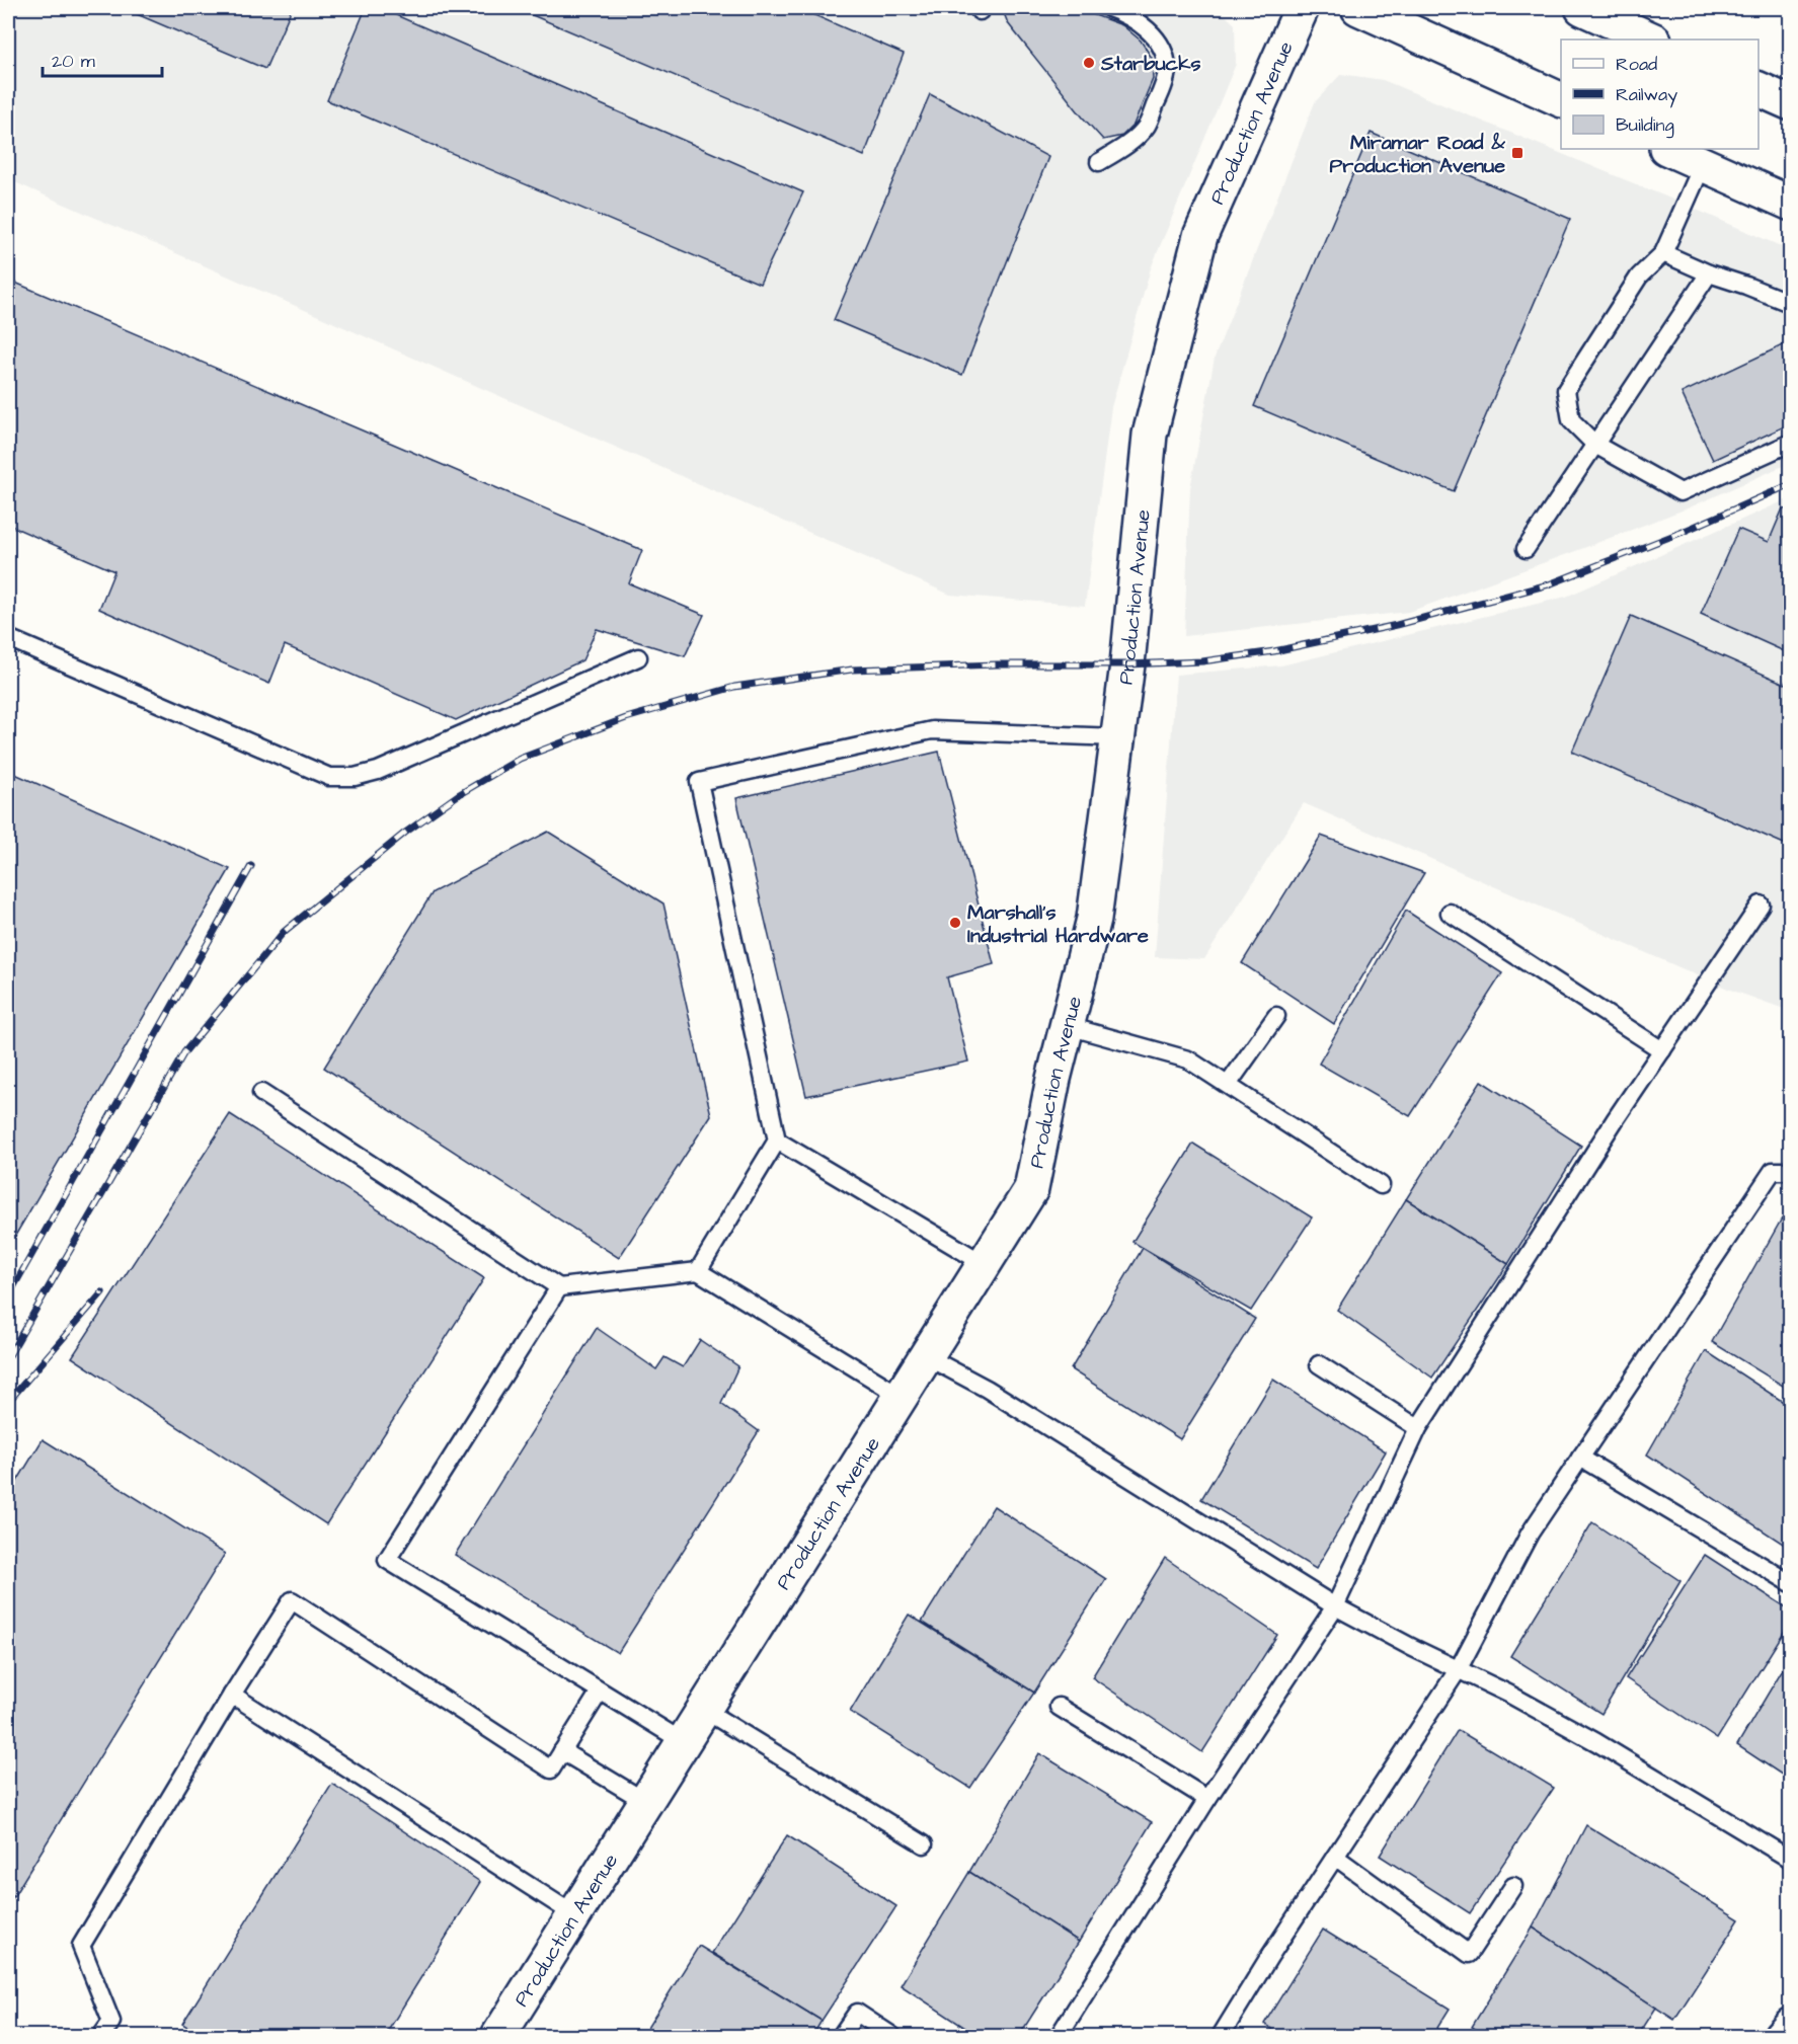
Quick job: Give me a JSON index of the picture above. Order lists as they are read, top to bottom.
{
  "streets": {
    "street": ["Production Avenue"]
  },
  "places": {
    "other": ["Starbucks", "Marshall's Industrial Hardware"],
    "transit": ["Miramar Road & Production Avenue"]
  },
  "legend": ["Road", "Railway", "Building"],
  "scale_bar": "20 m"
}
